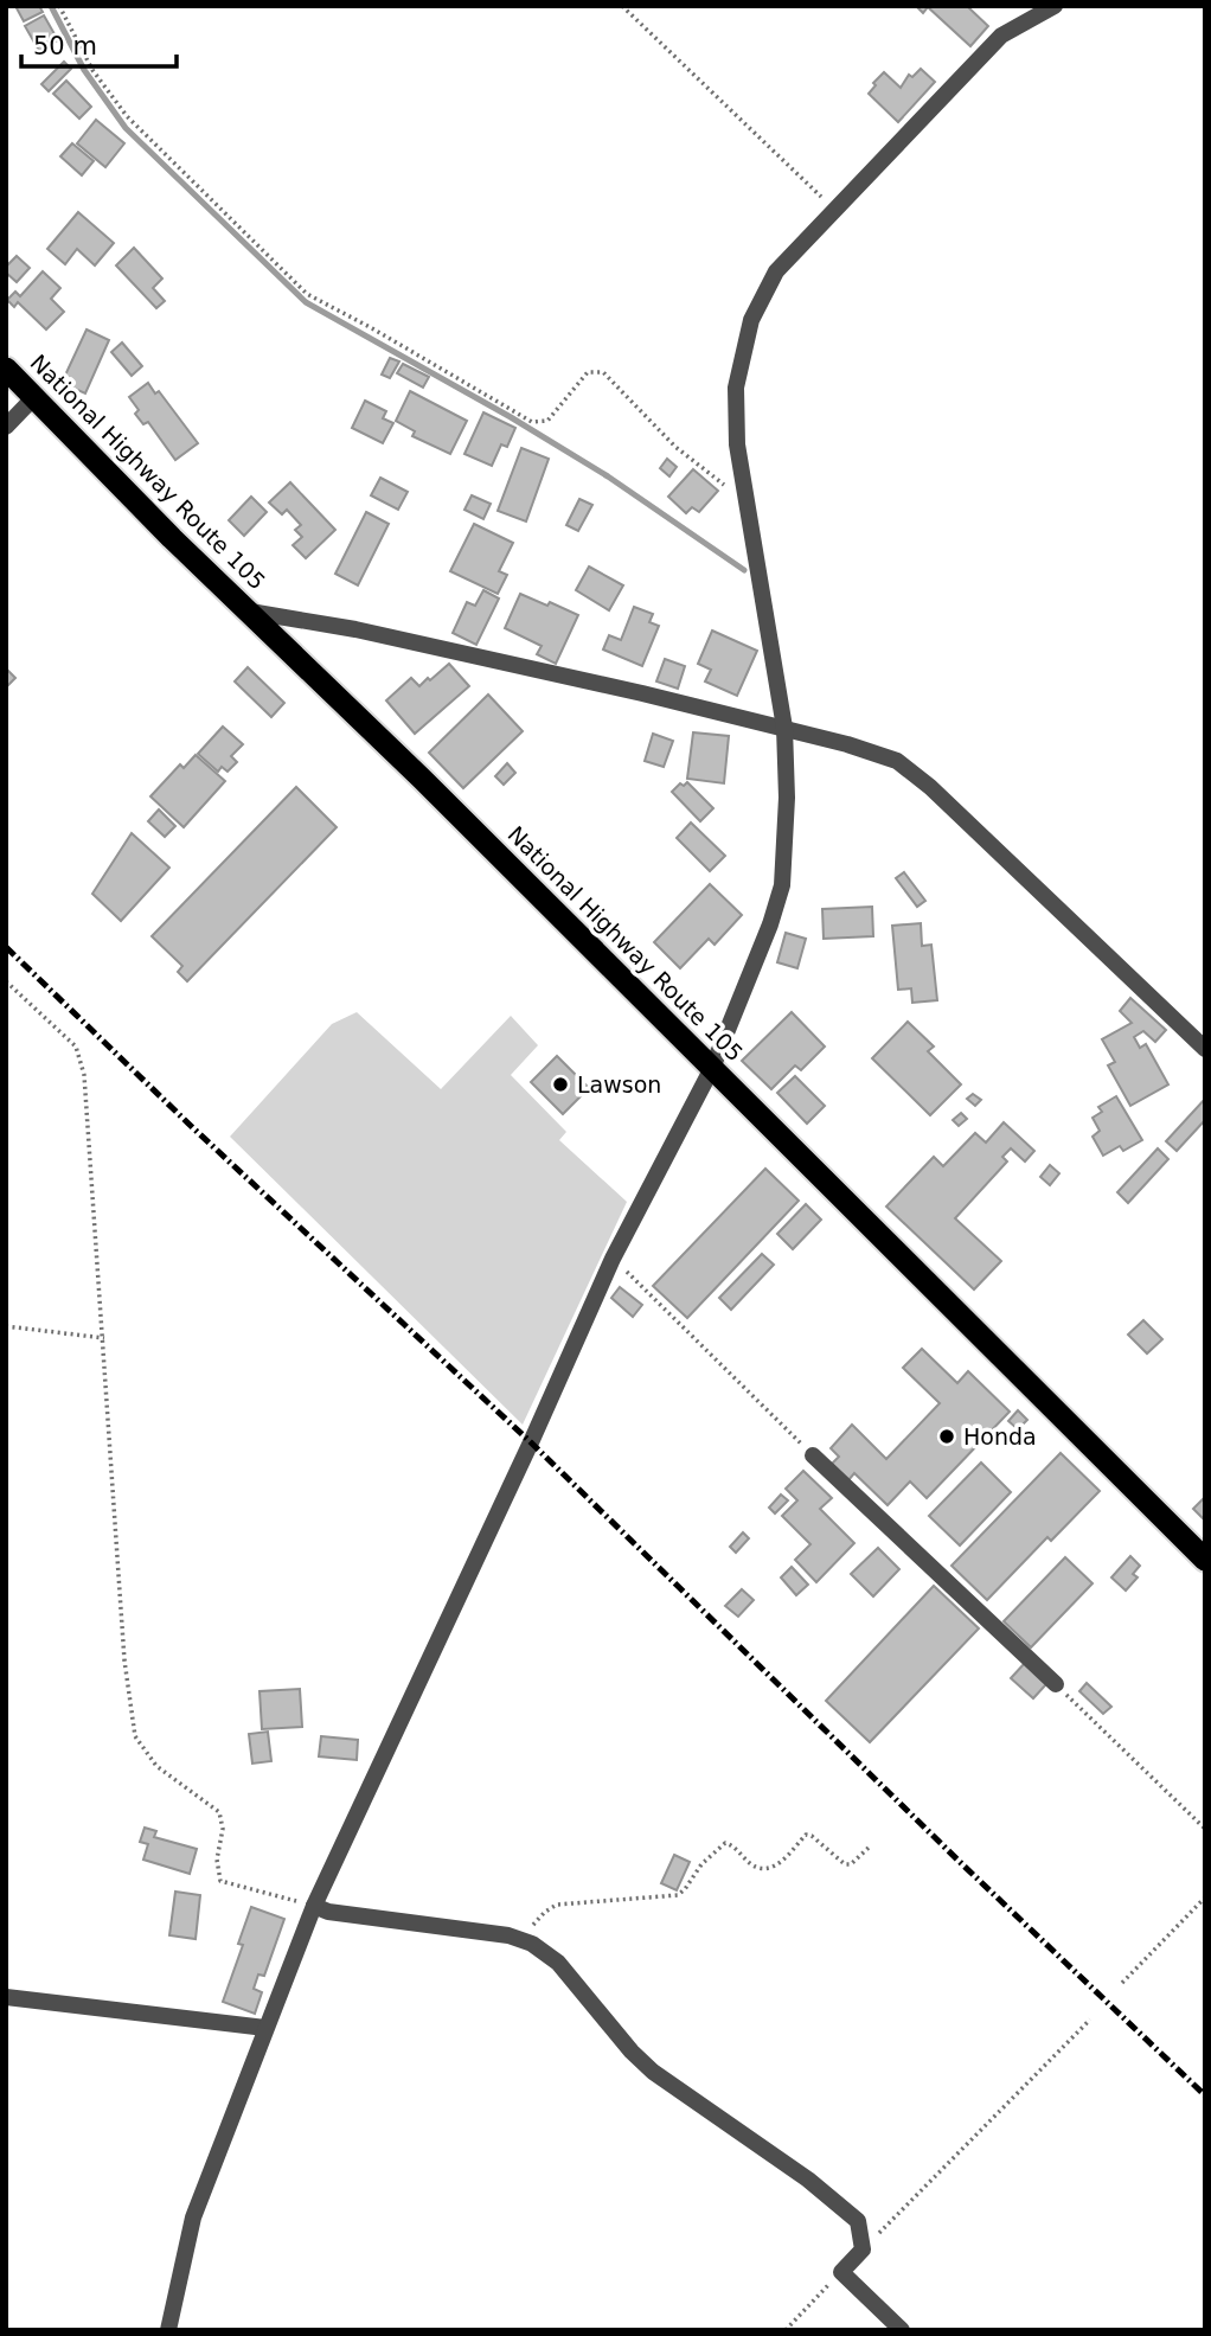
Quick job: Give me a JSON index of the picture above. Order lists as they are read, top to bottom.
{
  "streets": {
    "highway": ["National Highway Route 105"]
  },
  "places": ["Lawson", "Honda"],
  "scale_bar": "50 m"
}
